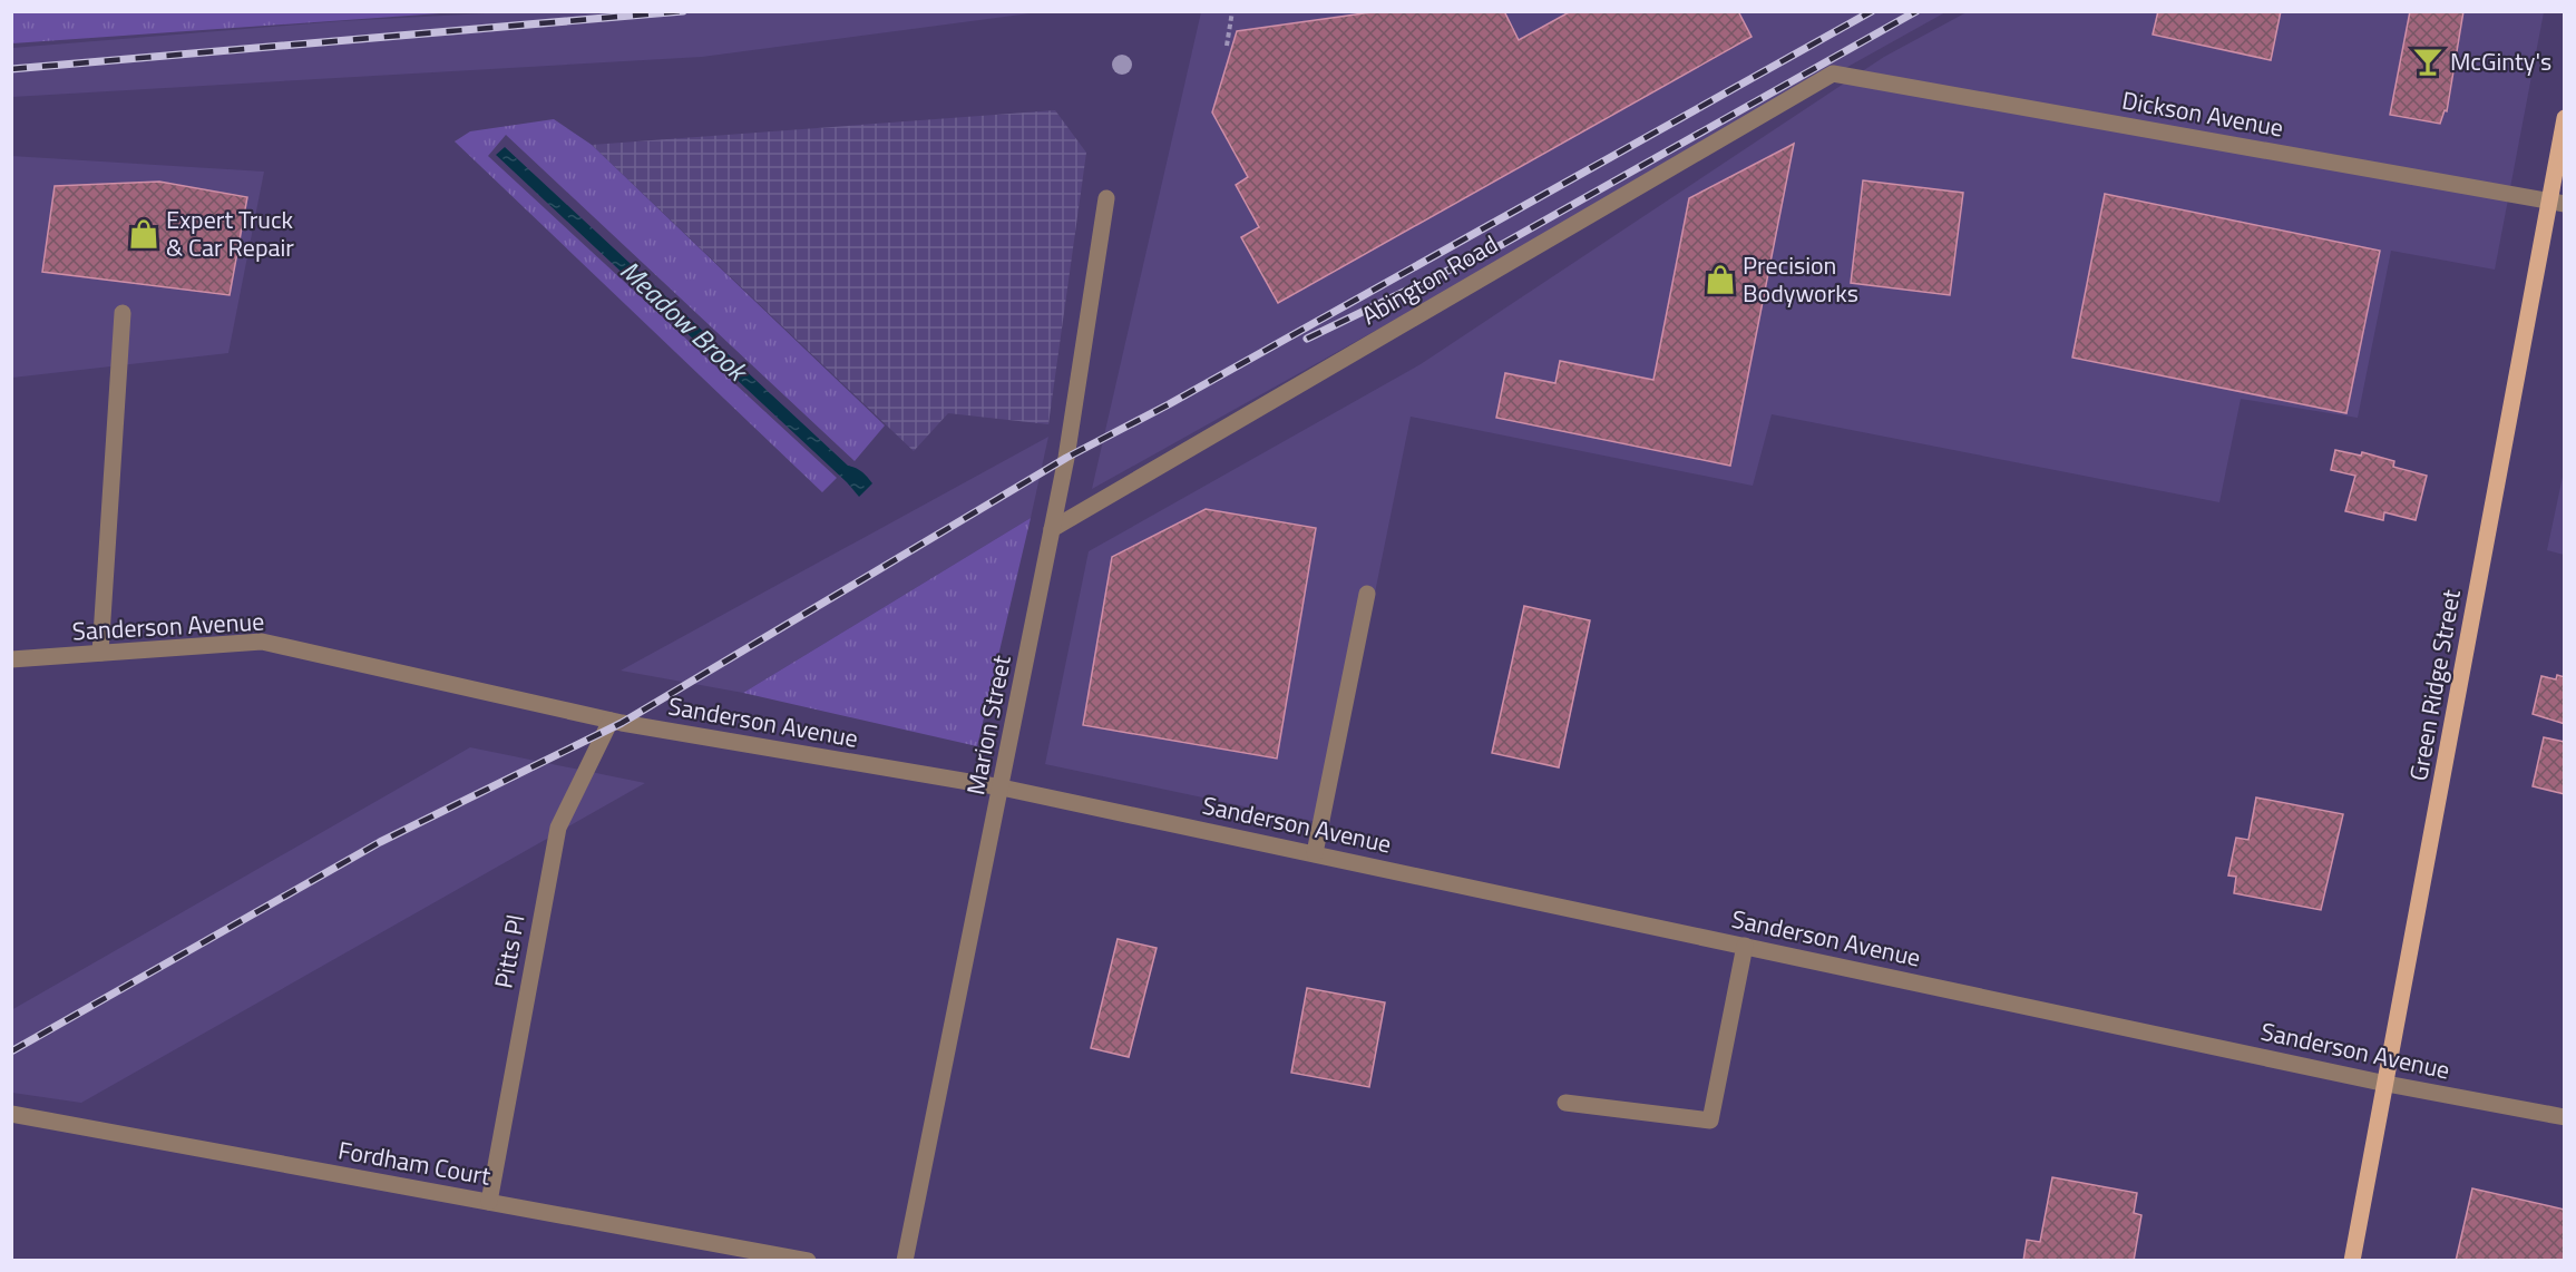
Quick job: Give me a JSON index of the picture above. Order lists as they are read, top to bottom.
{
  "streets": {
    "main road": ["Green Ridge Street"],
    "street": [
      "Dickson Avenue",
      "Abington Road",
      "Sanderson Avenue",
      "Marion Street",
      "Pitts Pl",
      "Fordham Court"
    ]
  },
  "crossings": [
    ["Dickson Avenue", "Abington Road"],
    ["Dickson Avenue", "Green Ridge Street"],
    ["Abington Road", "Marion Street"],
    ["Sanderson Avenue", "Green Ridge Street"],
    ["Sanderson Avenue", "Marion Street"],
    ["Sanderson Avenue", "Pitts Pl"],
    ["Pitts Pl", "Fordham Court"]
  ],
  "water": ["Meadow Brook"],
  "places": {
    "bar": ["McGinty's"],
    "shop": ["Expert Truck & Car Repair", "Precision Bodyworks"]
  }
}
